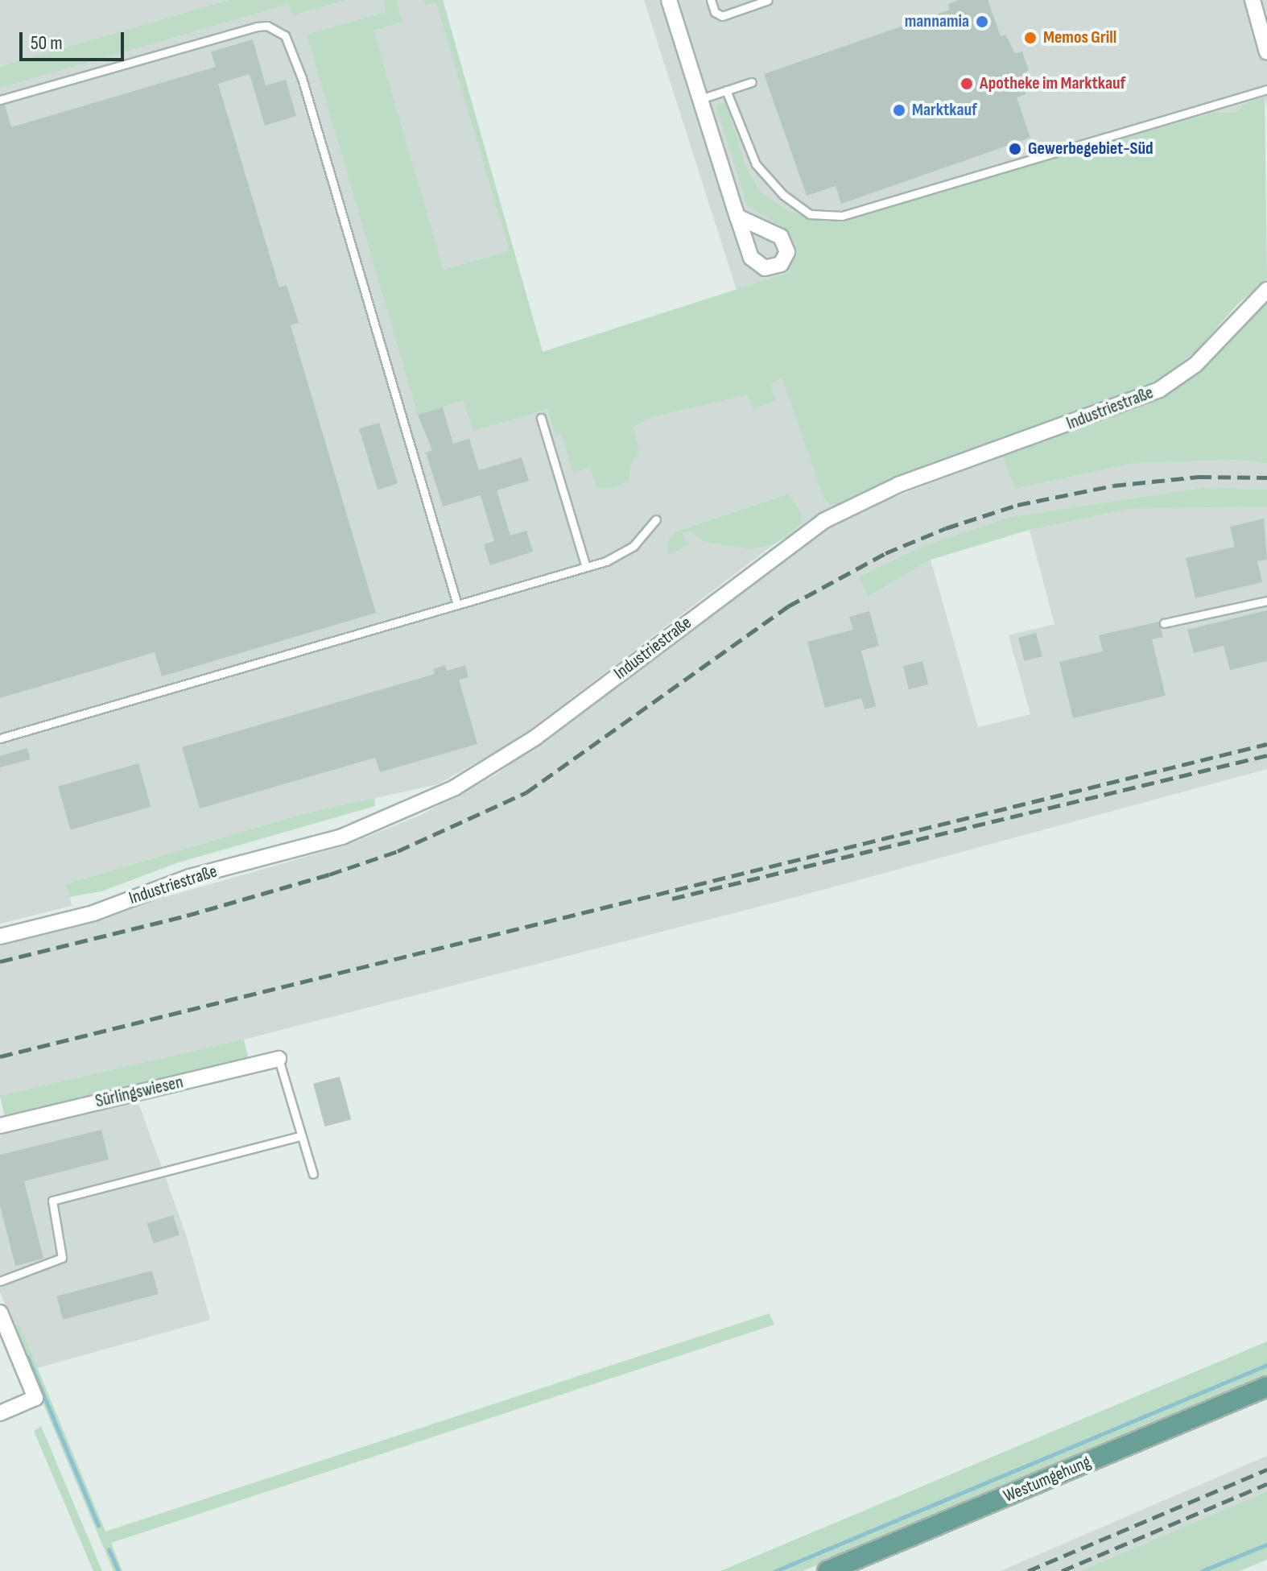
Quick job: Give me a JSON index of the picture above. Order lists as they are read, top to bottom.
{
  "streets": {
    "main road": ["Westumgehung"],
    "street": ["Industriestraße", "Sürlingswiesen"]
  },
  "places": [
    "mannamia",
    "Memos Grill",
    "Apotheke im Marktkauf",
    "Marktkauf",
    "Gewerbegebiet-Süd"
  ],
  "scale_bar": "50 m"
}
